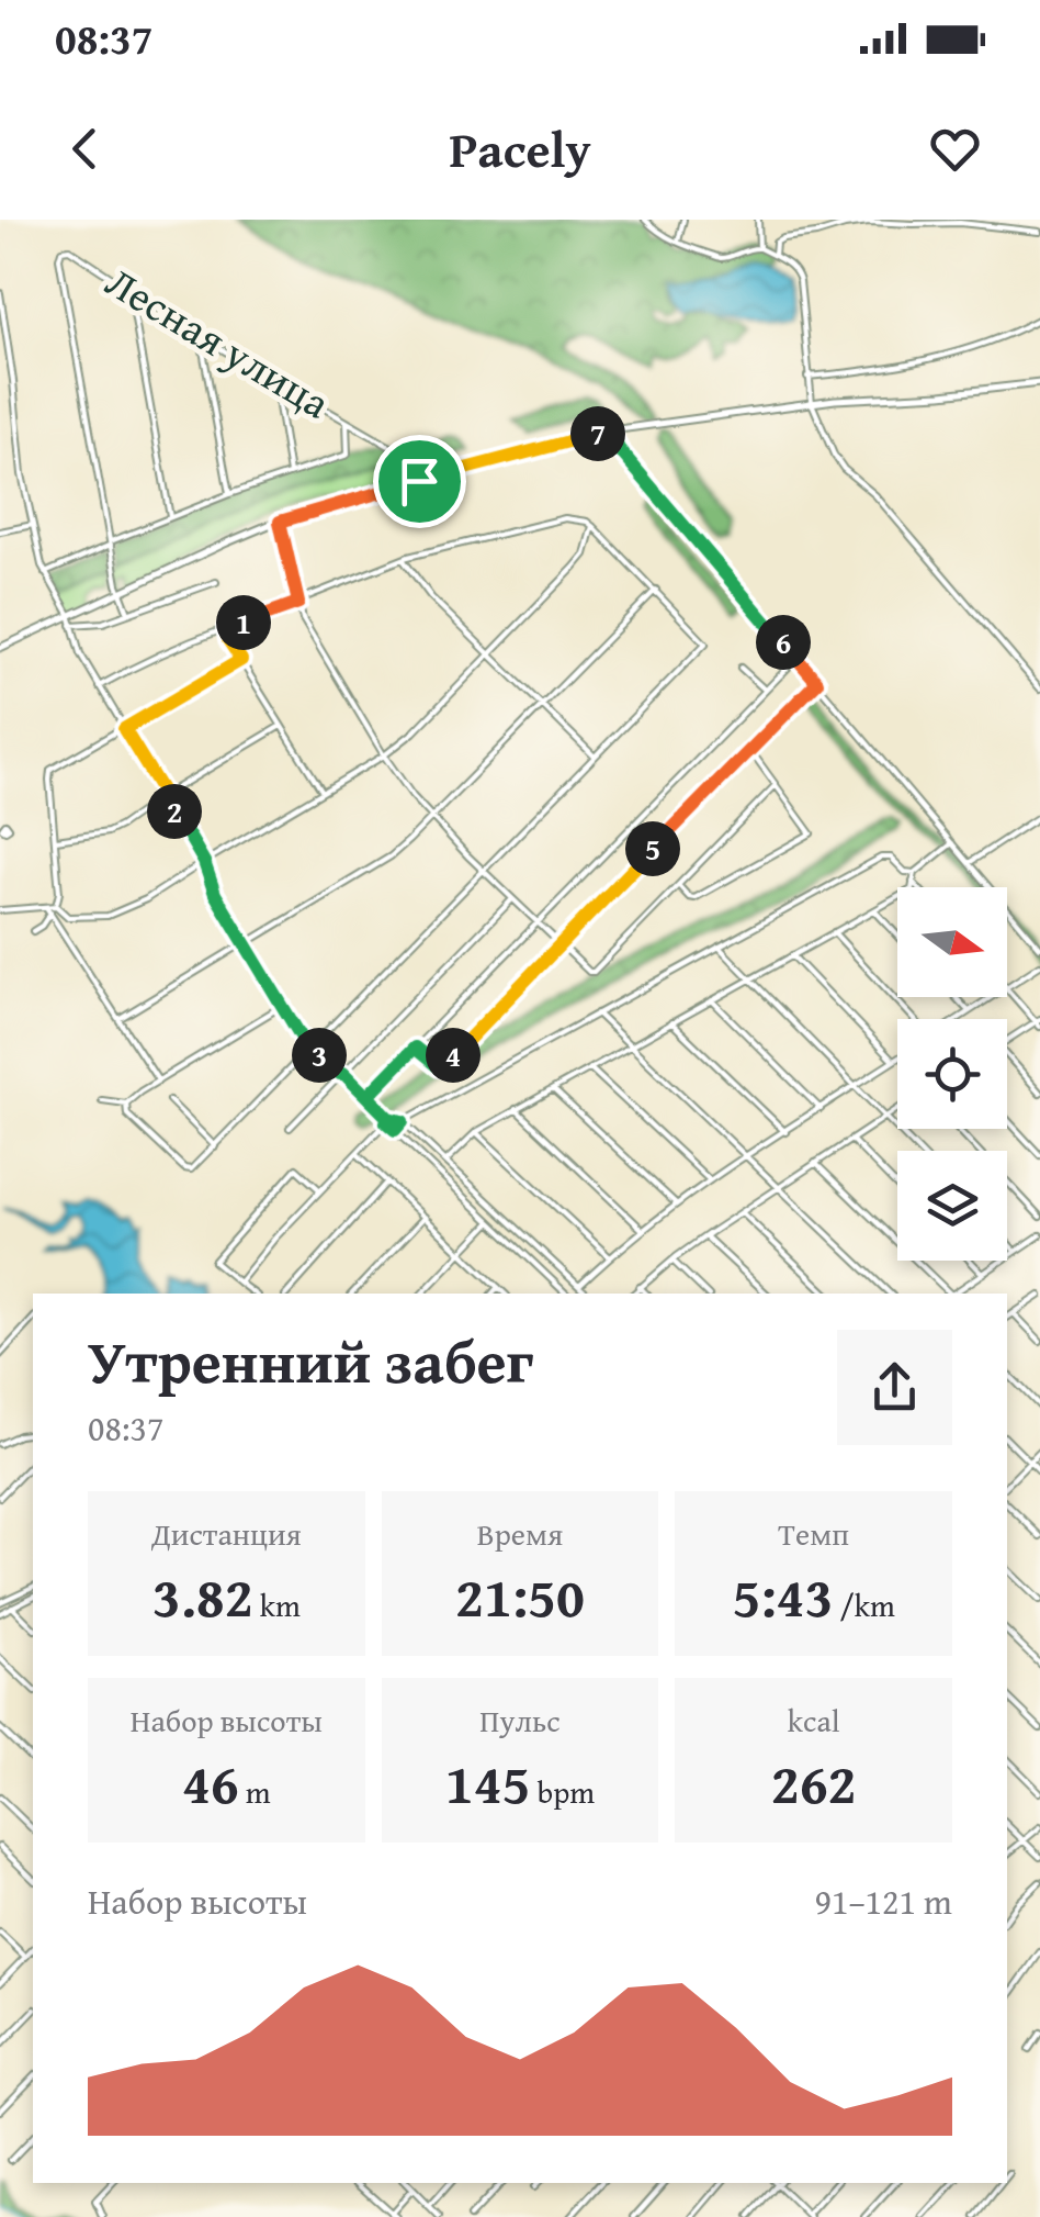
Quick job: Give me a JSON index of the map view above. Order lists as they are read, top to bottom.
{
  "streets": {
    "street": ["Лесная улица"]
  },
  "north": "right",
  "page": {
    "status": "08:37",
    "header": "Pacely",
    "pins": [
      "7",
      "1",
      "6",
      "2",
      "5",
      "3",
      "4"
    ],
    "heading": ["Утренний забег", "08:37"],
    "stats": [
      ["Дистанция", "3.82 km"],
      ["Время", "21:50"],
      ["Темп", "5:43 /km"],
      ["Набор высоты", "46 m"],
      ["Пульс", "145 bpm"],
      ["kcal", "262"]
    ],
    "chart": ["Набор высоты", "91–121 m"]
  }
}
